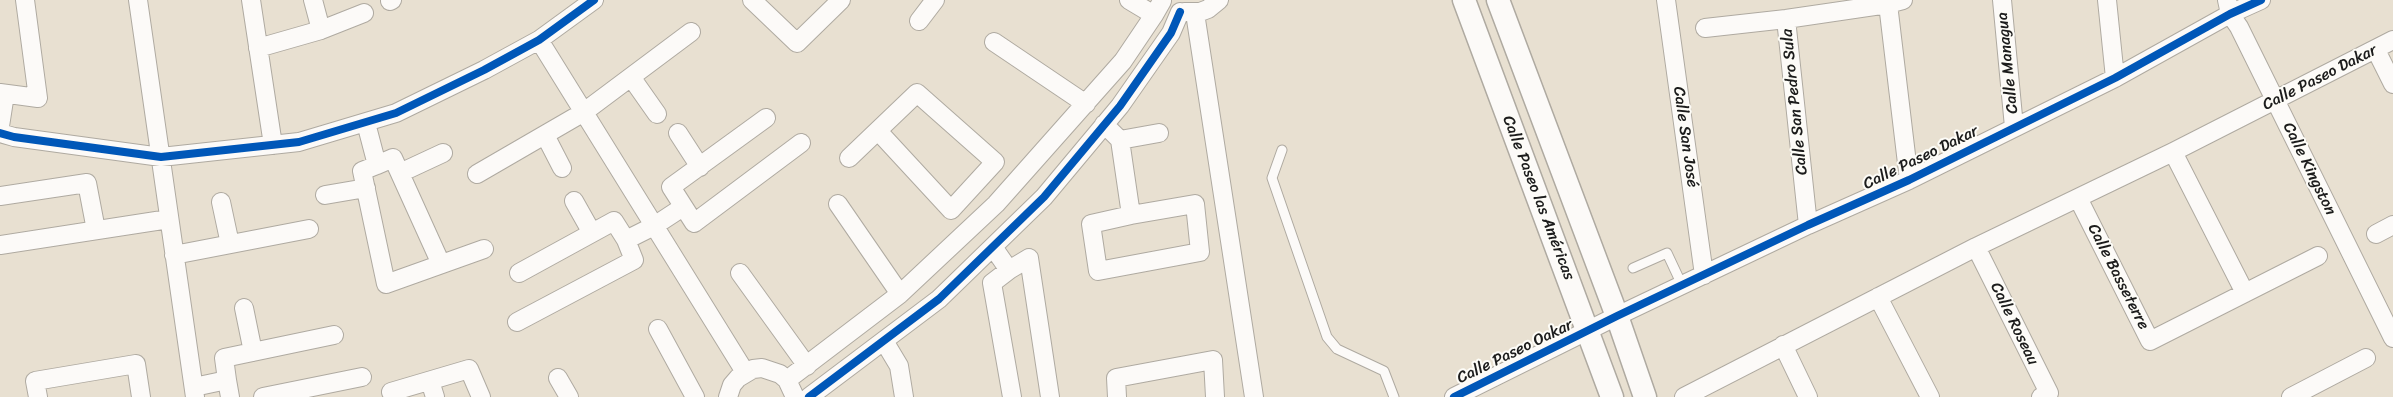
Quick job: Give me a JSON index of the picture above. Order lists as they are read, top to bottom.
{
  "streets": {
    "street": [
      "Calle Managua",
      "Calle Paseo Dakar",
      "Calle San Pedro Sula",
      "Calle San José",
      "Calle Kingston",
      "Calle Paseo las Américas",
      "Calle Basseterre",
      "Calle Roseau",
      "Calle Paseo Oakar"
    ]
  },
  "crossings": [
    ["Calle Managua", "Calle Paseo Dakar"],
    ["Calle Paseo Dakar", "Calle San Pedro Sula"],
    ["Calle Paseo Dakar", "Calle San José"],
    ["Calle Paseo Dakar", "Calle Kingston"],
    ["Calle Paseo Dakar", "Calle Paseo las Américas"],
    ["Calle Paseo Dakar", "Calle Basseterre"],
    ["Calle Paseo Dakar", "Calle Roseau"],
    ["Calle Paseo Dakar", "Calle Paseo Oakar"],
    ["Calle Paseo las Américas", "Calle Paseo Oakar"]
  ]
}
